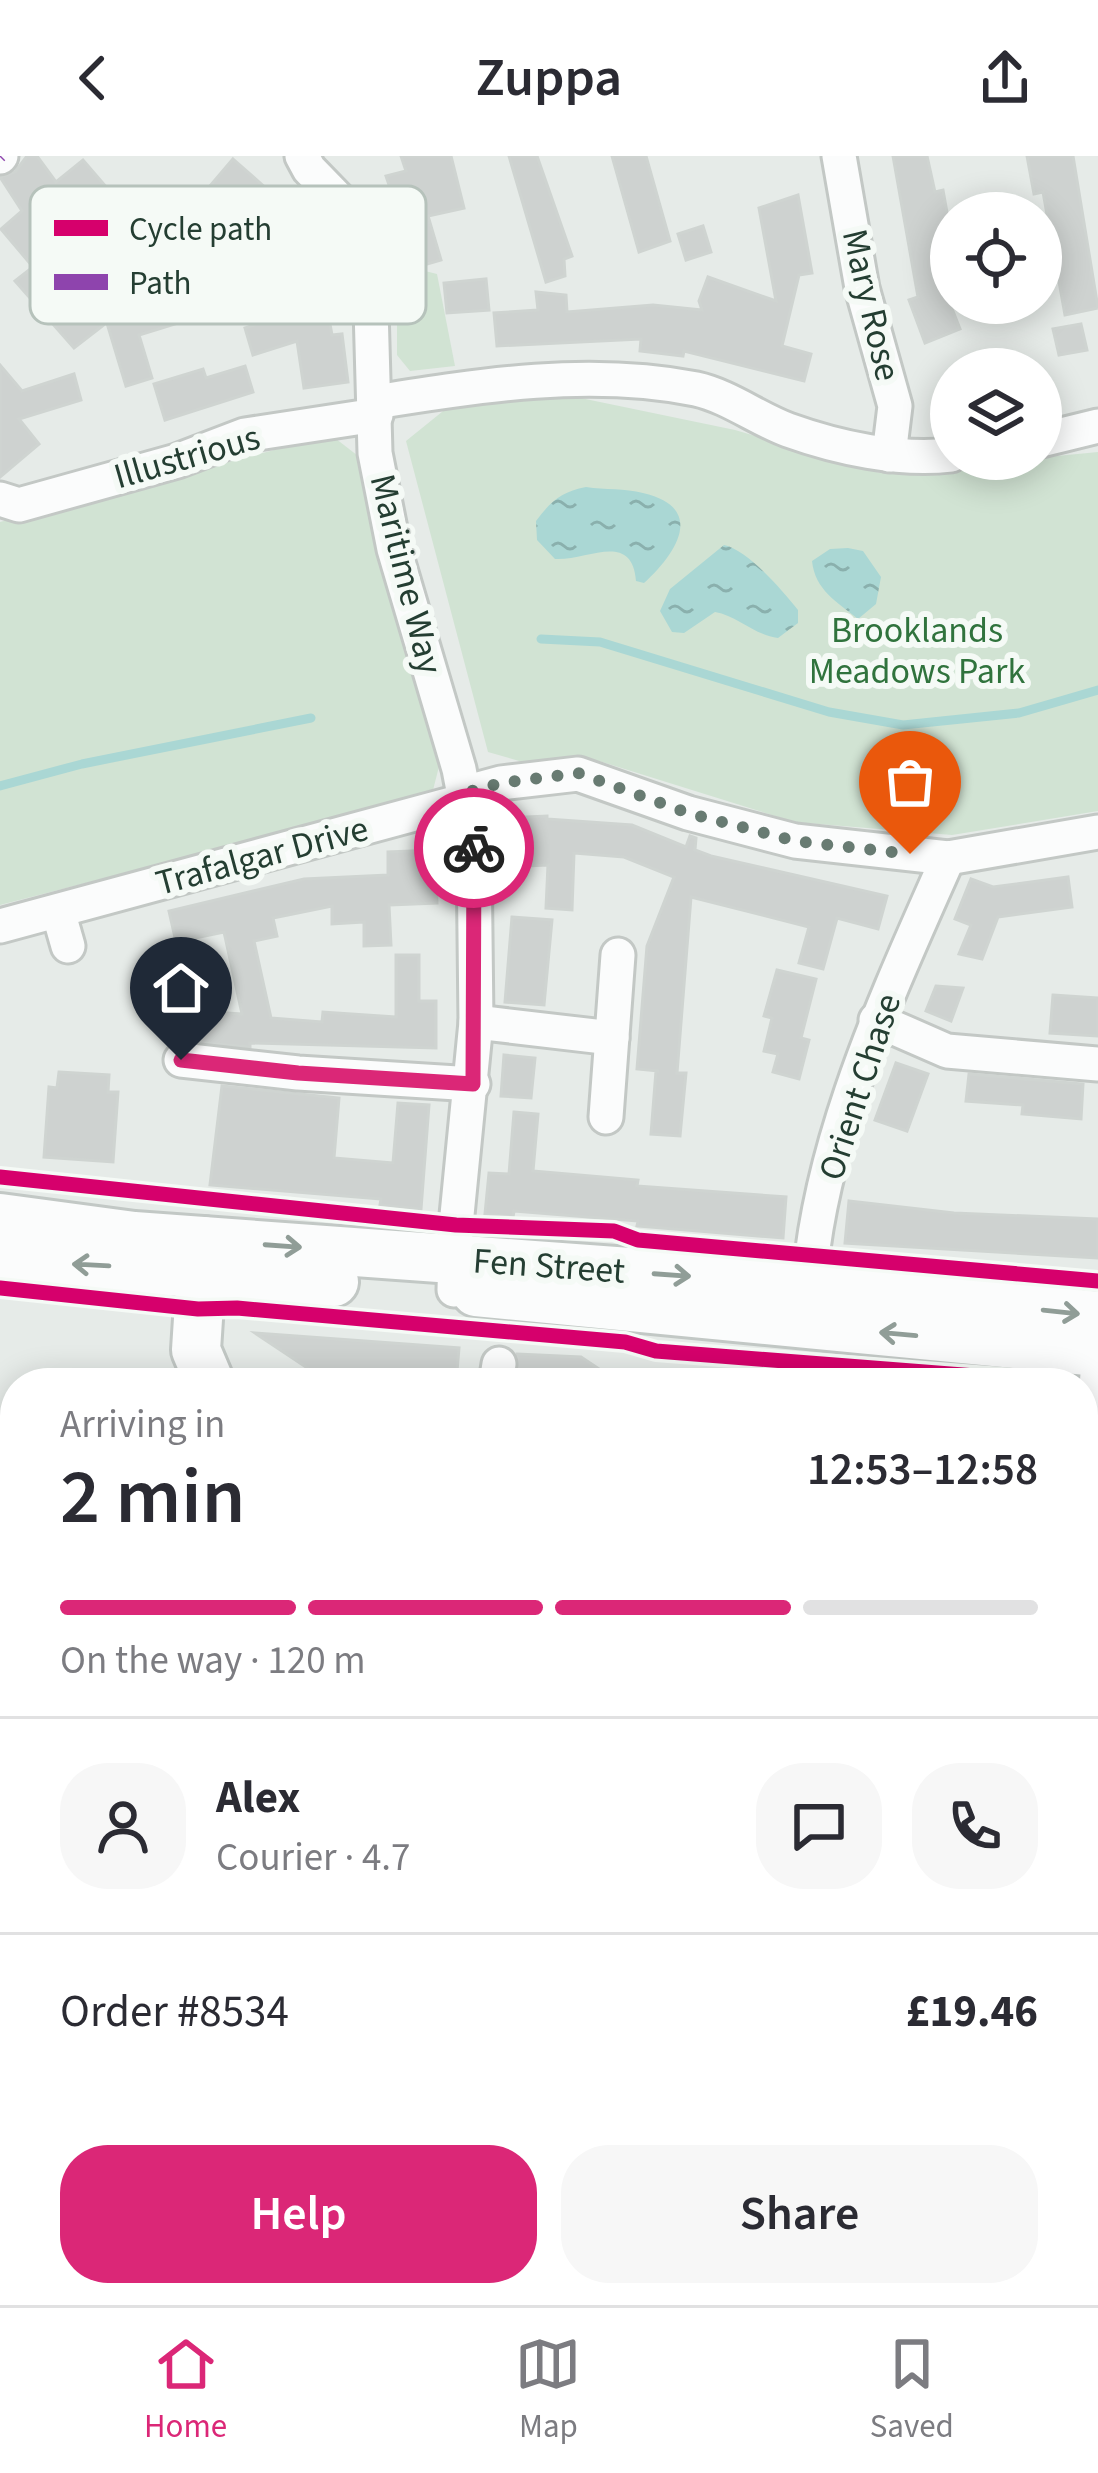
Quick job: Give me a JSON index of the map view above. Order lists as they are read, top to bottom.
{
  "streets": {
    "street": [
      "Mary Rose",
      "Illustrious",
      "Maritime Way",
      "Trafalgar Drive",
      "Orient Chase",
      "Fen Street"
    ]
  },
  "crossings": [
    ["Mary Rose", "Illustrious"],
    ["Illustrious", "Maritime Way"],
    ["Maritime Way", "Trafalgar Drive"],
    ["Maritime Way", "Fen Street"],
    ["Trafalgar Drive", "Orient Chase"],
    ["Orient Chase", "Fen Street"]
  ],
  "parks": ["Brooklands Meadows Park"],
  "legend": ["Cycle path", "Path"],
  "page": {
    "header": "Zuppa",
    "heading": ["2 min", "Arriving in", "12:53–12:58"],
    "panel": [
      "Alex",
      "Courier · 4.7",
      "Order #8534",
      "£19.46"
    ],
    "bar": "On the way · 120 m",
    "buttons": ["Help", "Share"],
    "tabs": ["Home", "Map", "Saved"]
  }
}
